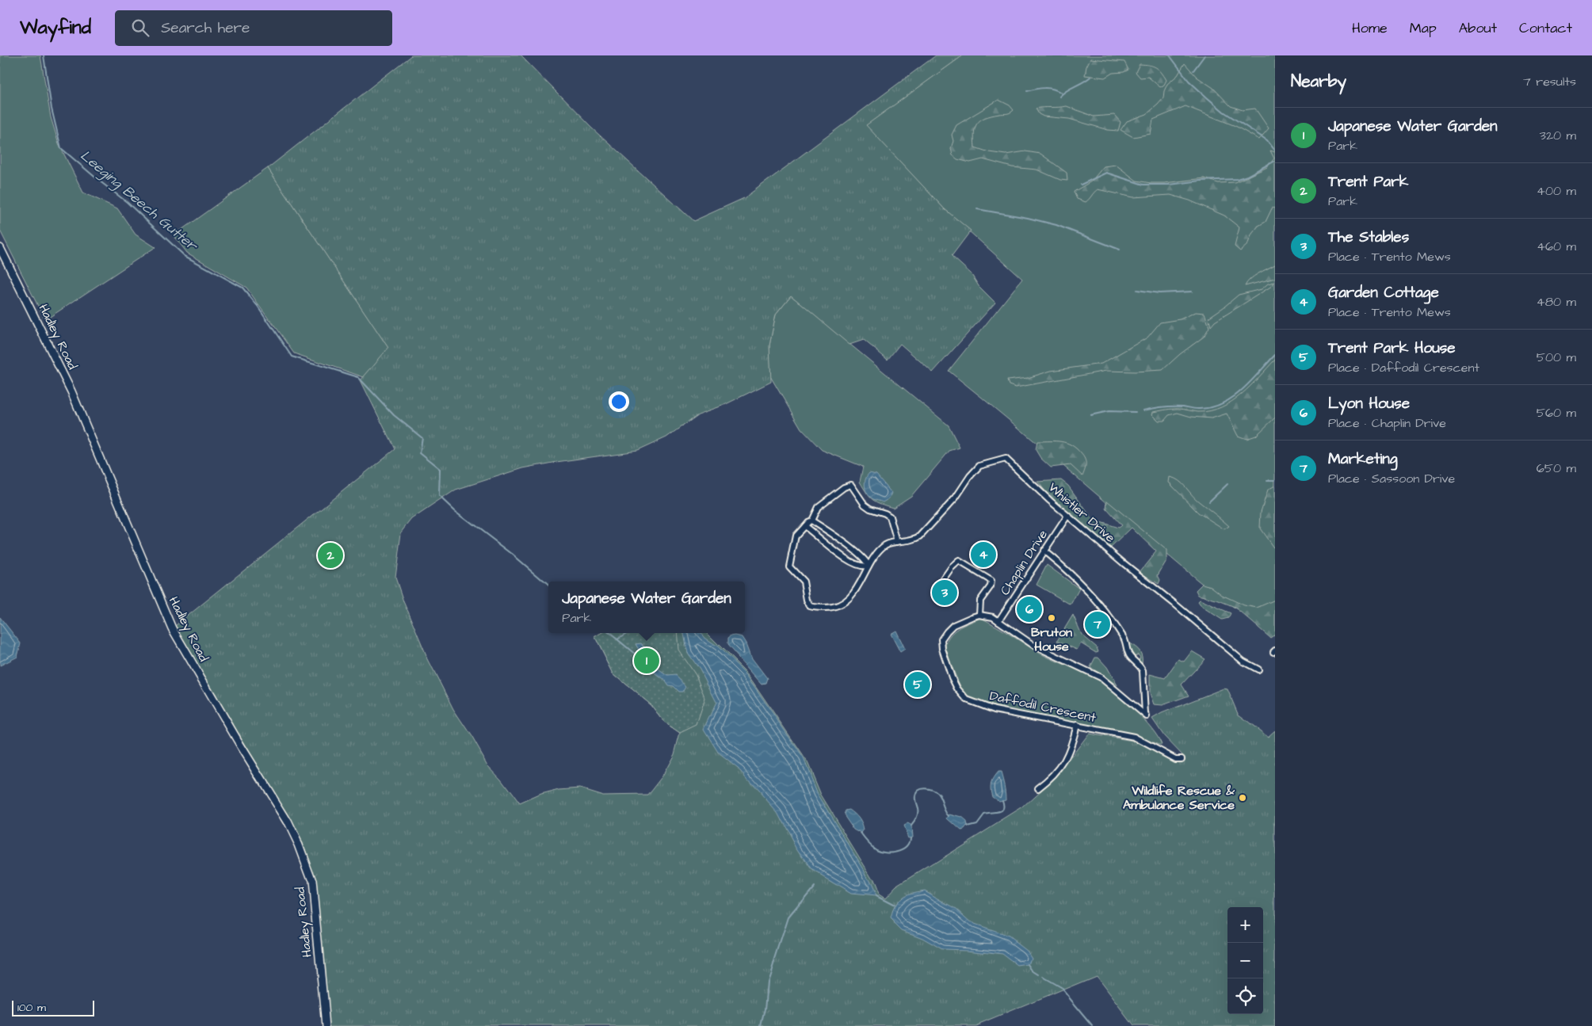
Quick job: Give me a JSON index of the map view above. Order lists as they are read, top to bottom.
{
  "streets": {
    "street": [
      "Hadley Road",
      "Whistler Drive",
      "Chaplin Drive",
      "Daffodil Crescent"
    ]
  },
  "crossings": [
    ["Whistler Drive", "Chaplin Drive"]
  ],
  "water": ["Leeging Beech Gutter"],
  "places": ["Bruton House", "Wildlife Rescue & Ambulance Service"],
  "scale_bar": "100 m",
  "page": {
    "header": "Wayfind",
    "search": "Search here",
    "nav": [
      "Home",
      "Map",
      "About",
      "Contact"
    ],
    "heading": ["Nearby", "7 results"],
    "list": [
      {
        "mark": "1",
        "name": "Japanese Water Garden",
        "note": "Park",
        "value": "320 m"
      },
      {
        "mark": "2",
        "name": "Trent Park",
        "note": "Park",
        "value": "400 m"
      },
      {
        "mark": "3",
        "name": "The Stables",
        "note": "Place · Trento Mews",
        "value": "460 m"
      },
      {
        "mark": "4",
        "name": "Garden Cottage",
        "note": "Place · Trento Mews",
        "value": "480 m"
      },
      {
        "mark": "5",
        "name": "Trent Park House",
        "note": "Place · Daffodil Crescent",
        "value": "500 m"
      },
      {
        "mark": "6",
        "name": "Lyon House",
        "note": "Place · Chaplin Drive",
        "value": "560 m"
      },
      {
        "mark": "7",
        "name": "Marketing",
        "note": "Place · Sassoon Drive",
        "value": "650 m"
      }
    ],
    "pins": [
      "4",
      "2",
      "3",
      "6",
      "7",
      "1",
      "5"
    ],
    "popup": ["Japanese Water Garden", "Park"],
    "map_buttons": ["+", "−"],
    "scale": "100 m"
  }
}
